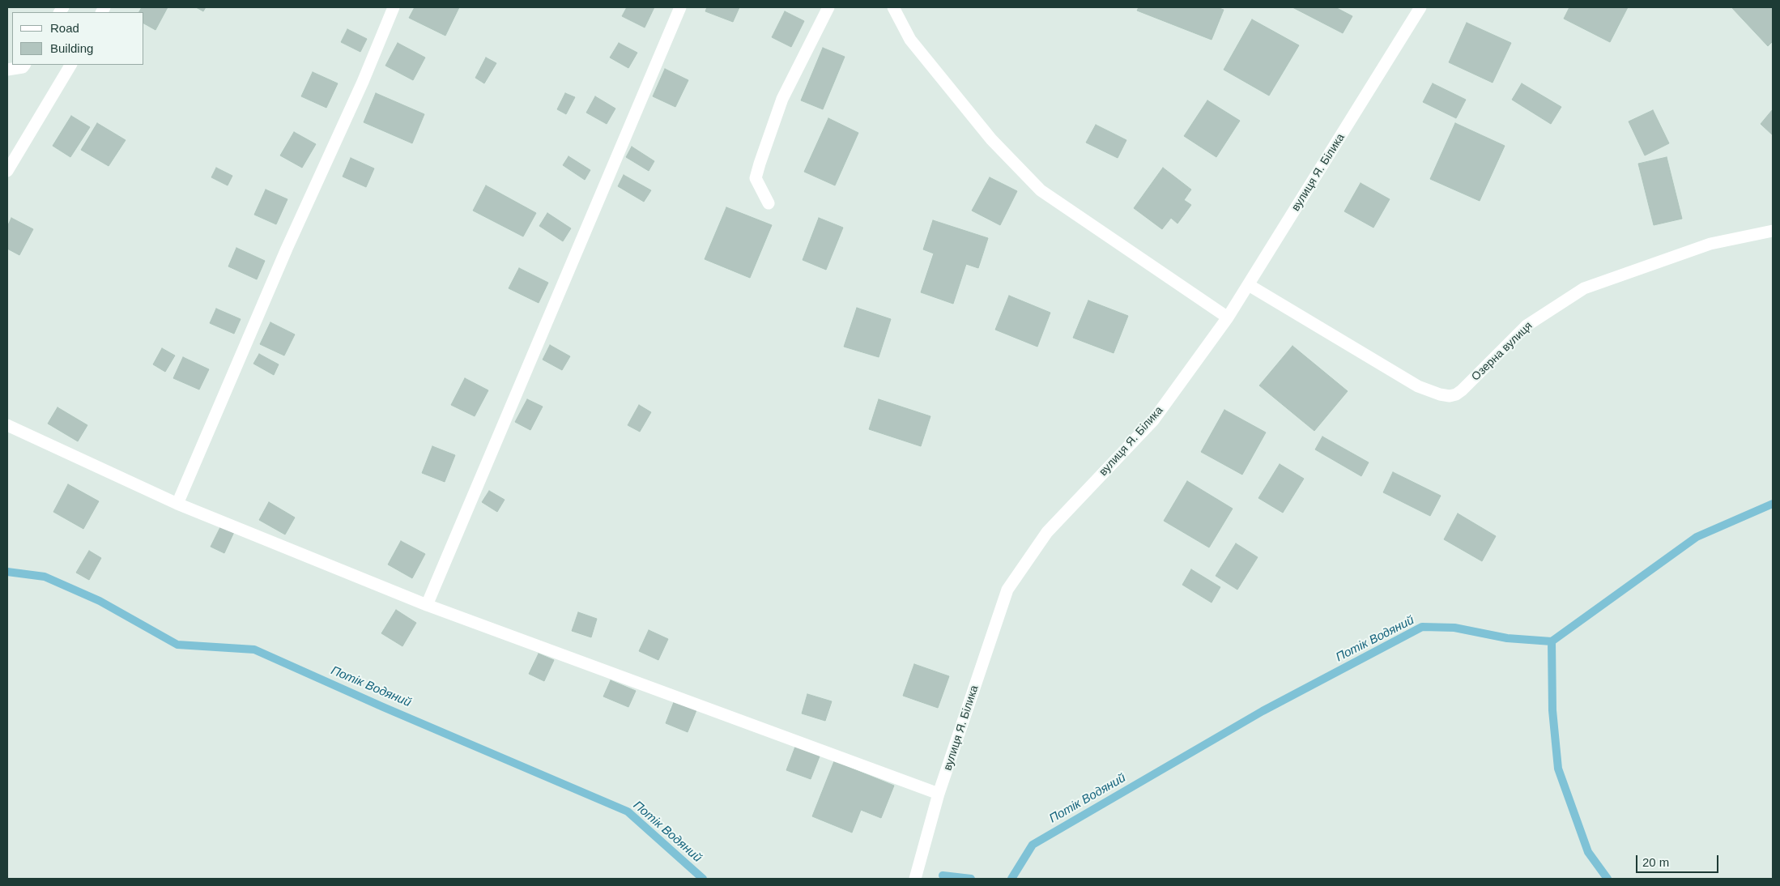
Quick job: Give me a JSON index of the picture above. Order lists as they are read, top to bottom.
{
  "streets": {
    "street": ["вулиця Я. Білика", "Озерна вулиця"]
  },
  "crossings": [
    ["вулиця Я. Білика", "Озерна вулиця"]
  ],
  "water": ["Потік Водяний"],
  "legend": ["Road", "Building"],
  "scale_bar": "20 m"
}
